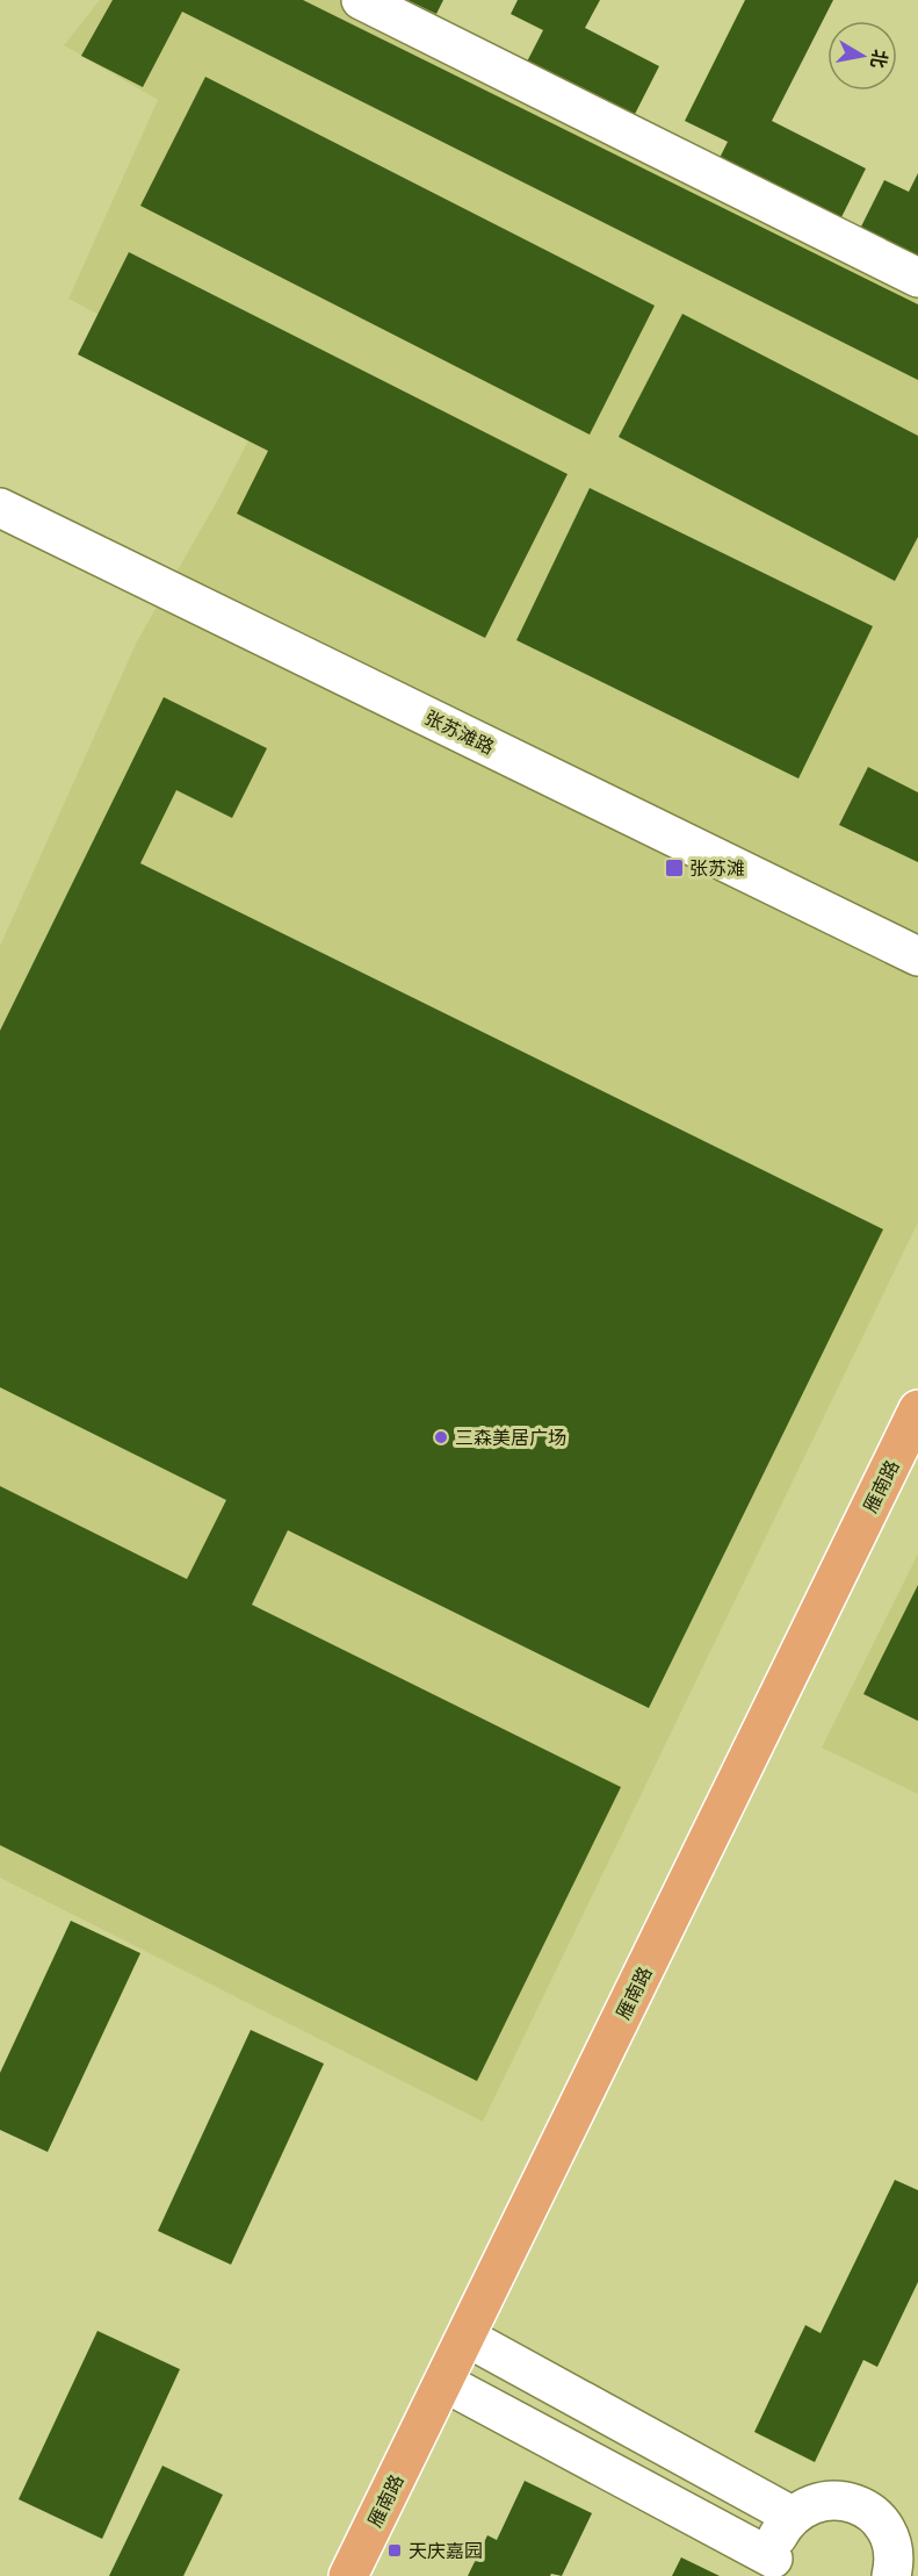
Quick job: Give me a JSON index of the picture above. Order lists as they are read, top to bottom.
{
  "streets": {
    "main road": ["雁南路"],
    "street": ["张苏滩路"]
  },
  "places": {
    "transit": ["张苏滩", "天庆嘉园"],
    "other": ["三森美居广场"]
  },
  "north": "right"
}
